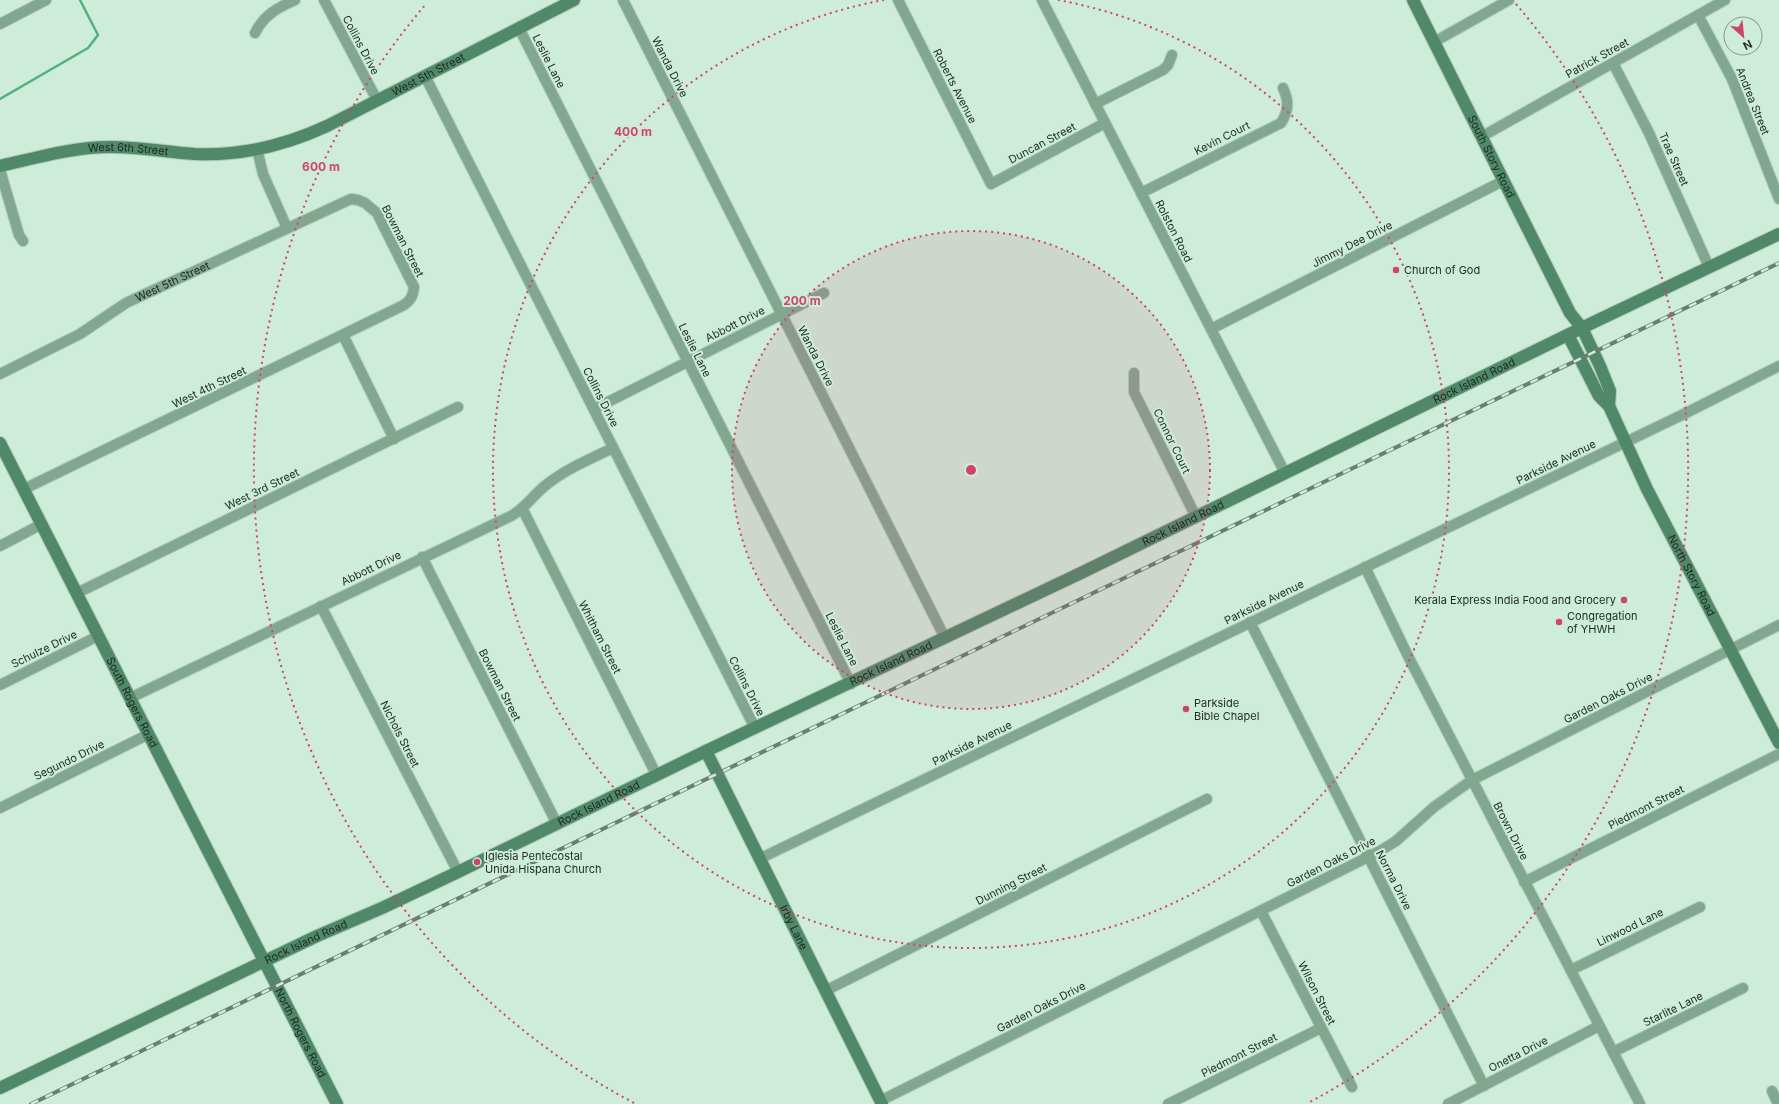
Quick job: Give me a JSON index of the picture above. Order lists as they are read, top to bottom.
{
  "streets": {
    "main road": [
      "West 5th Street",
      "West 6th Street",
      "South Story Road",
      "Rock Island Road",
      "North Story Road",
      "South Rogers Road",
      "Irby Lane",
      "North Rogers Road"
    ],
    "street": [
      "Collins Drive",
      "Patrick Street",
      "Leslie Lane",
      "Wanda Drive",
      "Roberts Avenue",
      "Andrea Street",
      "Kevin Court",
      "Duncan Street",
      "Trae Street",
      "Rolston Road",
      "Bowman Street",
      "Jimmy Dee Drive",
      "Abbott Drive",
      "West 4th Street",
      "Connor Court",
      "Parkside Avenue",
      "West 3rd Street",
      "Whitham Street",
      "Schulze Drive",
      "Garden Oaks Drive",
      "Nichols Street",
      "Segundo Drive",
      "Piedmont Street",
      "Brown Drive",
      "Norma Drive",
      "Dunning Street",
      "Linwood Lane",
      "Wilson Street",
      "Starlite Lane",
      "Onetta Drive"
    ]
  },
  "crossings": [
    ["Collins Drive", "West 5th Street"],
    ["Collins Drive", "Abbott Drive"],
    ["Collins Drive", "Rock Island Road"],
    ["Patrick Street", "Andrea Street"],
    ["Patrick Street", "South Story Road"],
    ["Patrick Street", "Trae Street"],
    ["Leslie Lane", "West 5th Street"],
    ["Leslie Lane", "Abbott Drive"],
    ["Leslie Lane", "Rock Island Road"],
    ["Wanda Drive", "Abbott Drive"],
    ["Wanda Drive", "Rock Island Road"],
    ["West 5th Street", "West 6th Street"],
    ["West 5th Street", "Bowman Street"],
    ["Roberts Avenue", "Duncan Street"],
    ["Kevin Court", "Rolston Road"],
    ["Duncan Street", "Rolston Road"],
    ["South Story Road", "Jimmy Dee Drive"],
    ["South Story Road", "Rock Island Road"],
    ["South Story Road", "North Story Road"],
    ["Trae Street", "Rock Island Road"],
    ["Rolston Road", "Jimmy Dee Drive"],
    ["Rolston Road", "Rock Island Road"],
    ["Bowman Street", "Abbott Drive"],
    ["Bowman Street", "Rock Island Road"],
    ["Bowman Street", "West 4th Street"],
    ["Abbott Drive", "Whitham Street"],
    ["Abbott Drive", "South Rogers Road"],
    ["Abbott Drive", "Nichols Street"],
    ["Rock Island Road", "Connor Court"],
    ["Rock Island Road", "North Story Road"],
    ["Rock Island Road", "Whitham Street"],
    ["Rock Island Road", "South Rogers Road"],
    ["Rock Island Road", "Nichols Street"],
    ["Rock Island Road", "Irby Lane"],
    ["Rock Island Road", "North Rogers Road"],
    ["West 4th Street", "South Rogers Road"],
    ["Parkside Avenue", "North Story Road"],
    ["Parkside Avenue", "Brown Drive"],
    ["Parkside Avenue", "Norma Drive"],
    ["Parkside Avenue", "Irby Lane"],
    ["West 3rd Street", "South Rogers Road"],
    ["North Story Road", "Garden Oaks Drive"],
    ["Schulze Drive", "South Rogers Road"],
    ["Garden Oaks Drive", "Brown Drive"],
    ["Garden Oaks Drive", "Norma Drive"],
    ["Garden Oaks Drive", "Irby Lane"],
    ["Garden Oaks Drive", "Wilson Street"],
    ["South Rogers Road", "Segundo Drive"],
    ["South Rogers Road", "North Rogers Road"],
    ["Piedmont Street", "Brown Drive"],
    ["Piedmont Street", "Wilson Street"],
    ["Brown Drive", "Linwood Lane"],
    ["Brown Drive", "Starlite Lane"],
    ["Brown Drive", "Onetta Drive"],
    ["Norma Drive", "Onetta Drive"],
    ["Dunning Street", "Irby Lane"]
  ],
  "places": [
    "Church of God",
    "Kerala Express India Food and Grocery",
    "Congregation of YHWH",
    "Parkside Bible Chapel",
    "Iglesia Pentecostal Unida Hispana Church"
  ],
  "north": "bottom right",
  "rings": ["400 m", "600 m", "200 m"]
}
